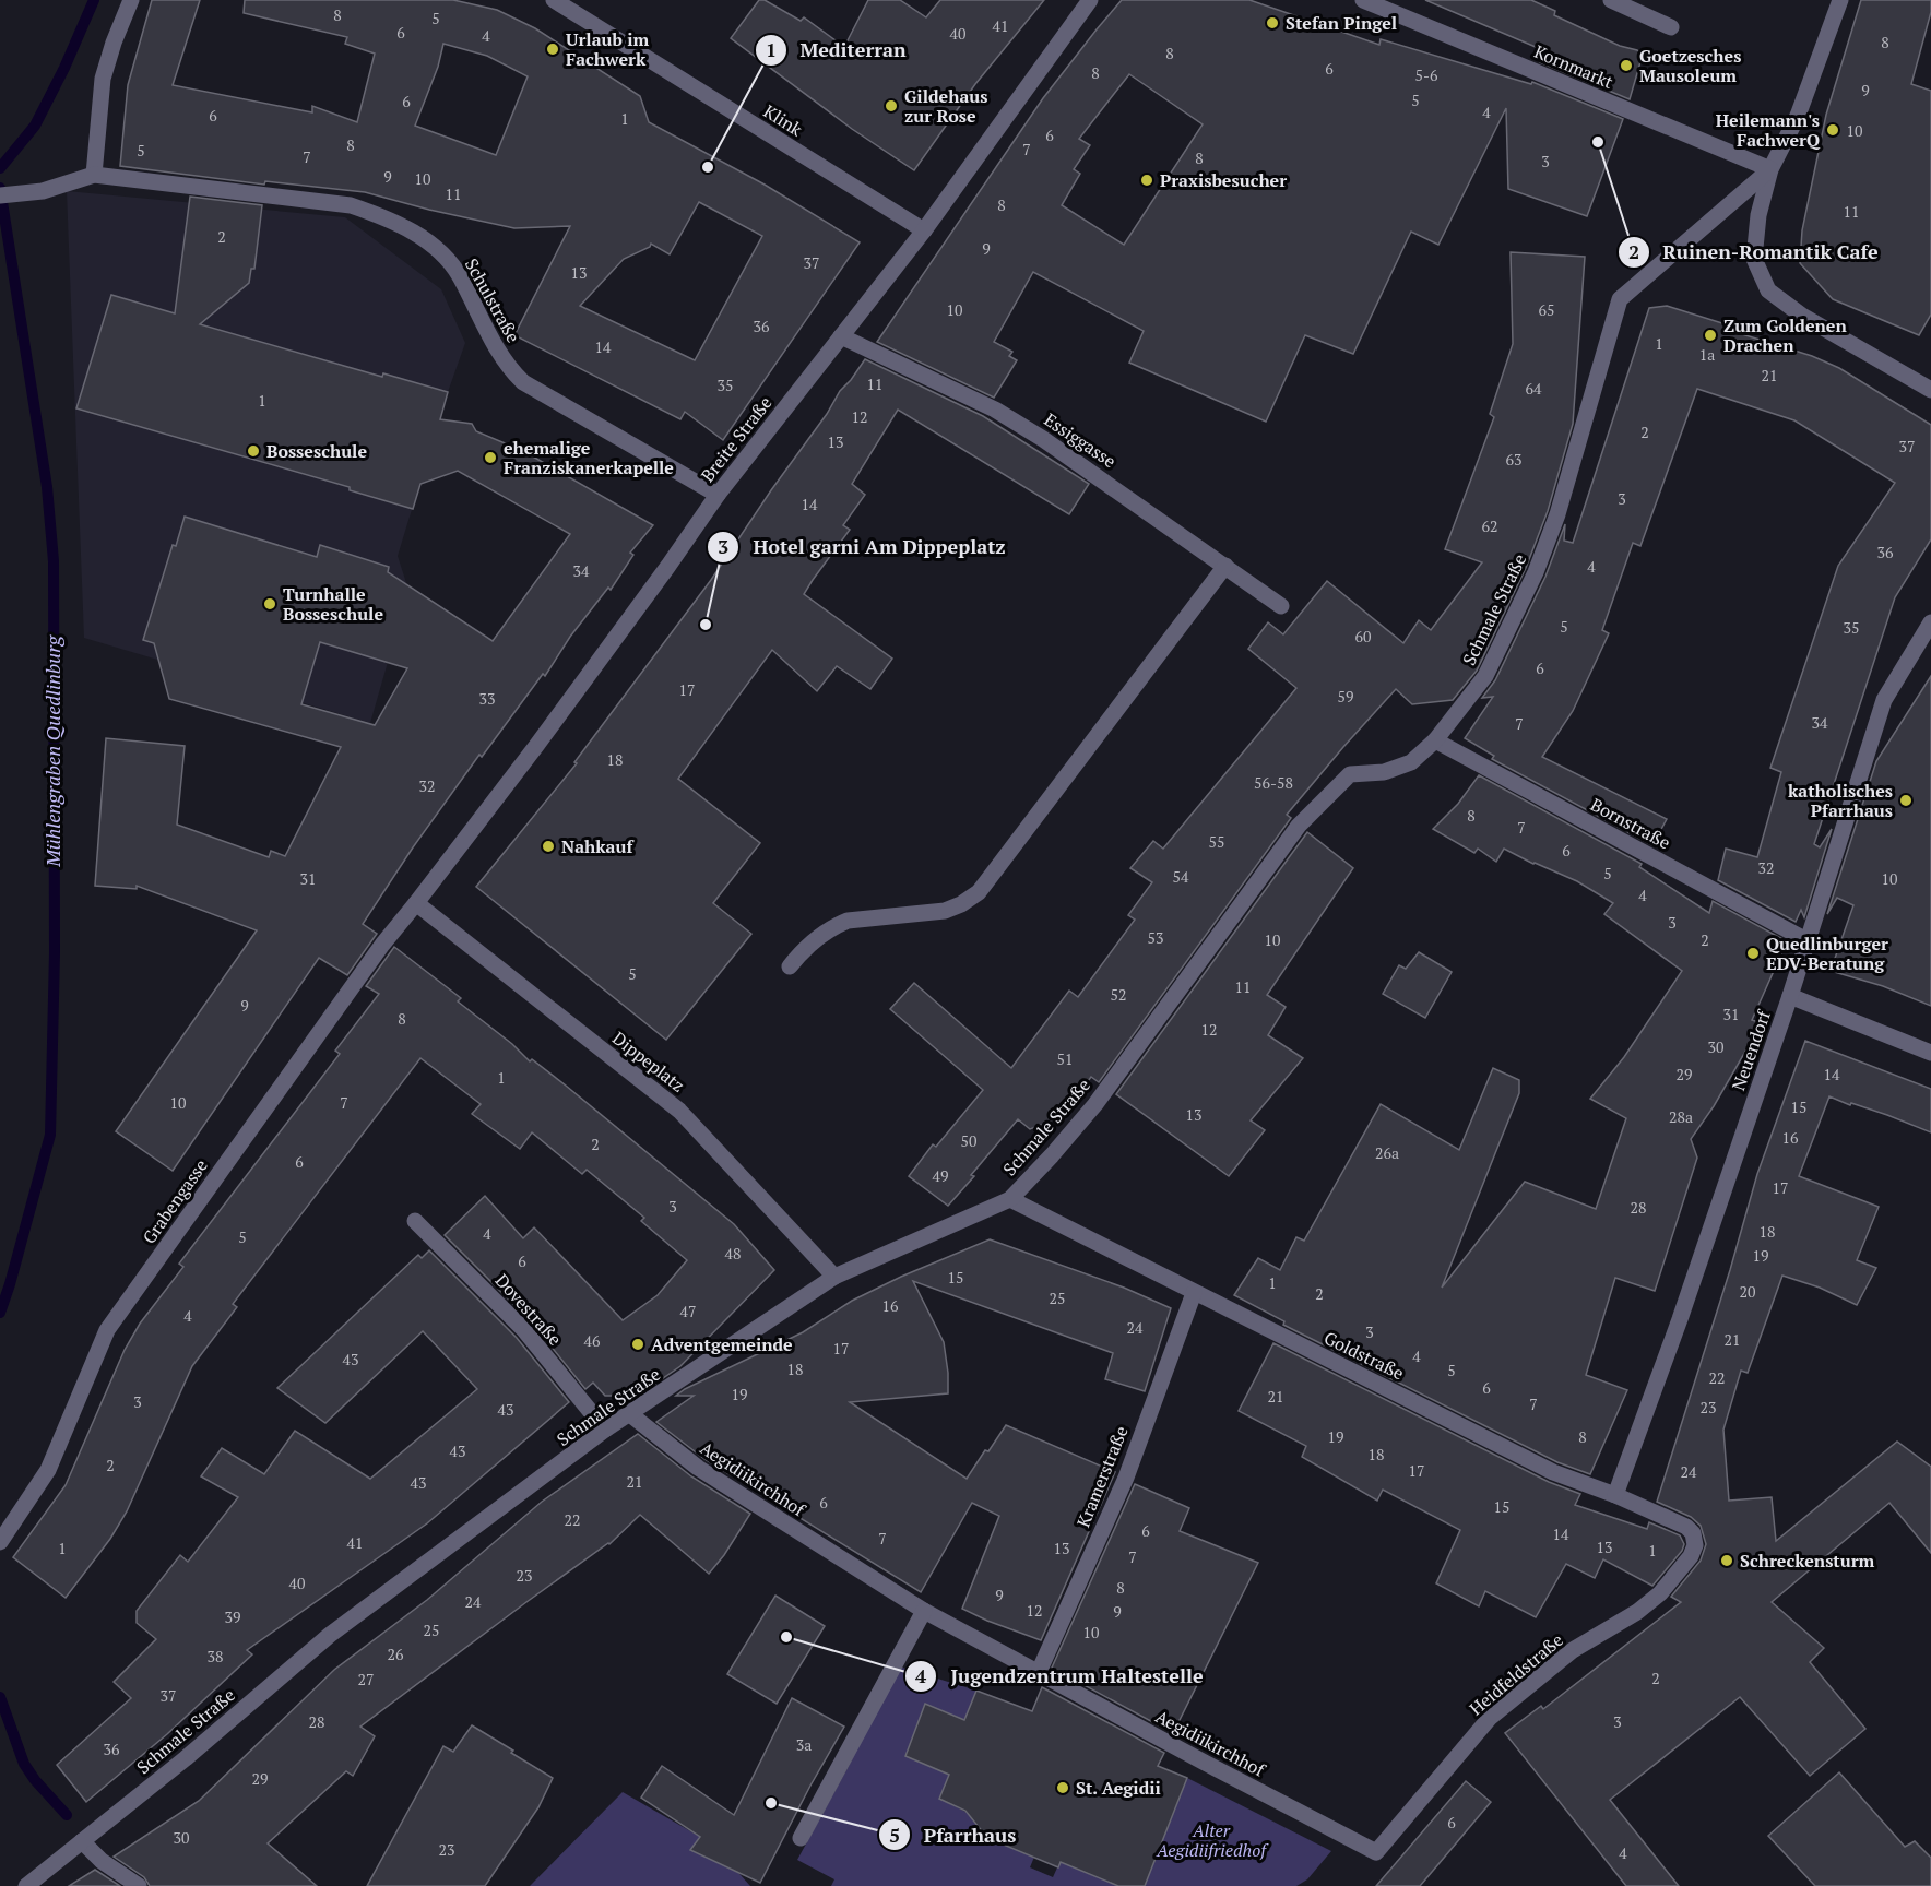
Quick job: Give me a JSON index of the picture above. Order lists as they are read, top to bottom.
{
  "streets": {
    "street": [
      "Kornmarkt",
      "Klink",
      "Schulstraße",
      "Breite Straße",
      "Essiggasse",
      "Schmale Straße",
      "Bornstraße",
      "Neuendorf",
      "Dippeplatz",
      "Grabengasse",
      "Dovestraße",
      "Goldstraße",
      "Kramerstraße",
      "Aegidiikirchhof",
      "Heidfeldstraße"
    ]
  },
  "crossings": [
    ["Kornmarkt", "Schmale Straße"],
    ["Klink", "Breite Straße"],
    ["Schulstraße", "Breite Straße"],
    ["Breite Straße", "Essiggasse"],
    ["Breite Straße", "Dippeplatz"],
    ["Breite Straße", "Grabengasse"],
    ["Schmale Straße", "Bornstraße"],
    ["Schmale Straße", "Dippeplatz"],
    ["Schmale Straße", "Dovestraße"],
    ["Schmale Straße", "Goldstraße"],
    ["Schmale Straße", "Aegidiikirchhof"],
    ["Bornstraße", "Neuendorf"],
    ["Neuendorf", "Goldstraße"],
    ["Dippeplatz", "Grabengasse"],
    ["Goldstraße", "Kramerstraße"],
    ["Goldstraße", "Heidfeldstraße"],
    ["Kramerstraße", "Aegidiikirchhof"],
    ["Aegidiikirchhof", "Heidfeldstraße"]
  ],
  "water": ["Mühlengraben Quedlinburg"],
  "parks": ["Alter Aegidiifriedhof"],
  "places": [
    "Stefan Pingel",
    "Urlaub im Fachwerk",
    "Goetzesches Mausoleum",
    "Gildehaus zur Rose",
    "Heilemann's FachwerQ",
    "Ruinen-Romantik Cafe",
    "Mediterran",
    "Praxisbesucher",
    "Zum Goldenen Drachen",
    "Bosseschule",
    "ehemalige Franziskanerkapelle",
    "Turnhalle Bosseschule",
    "Hotel garni Am Dippeplatz",
    "katholisches Pfarrhaus",
    "Nahkauf",
    "Quedlinburger EDV-Beratung",
    "Adventgemeinde",
    "Schreckensturm",
    "Jugendzentrum Haltestelle",
    "St. Aegidii",
    "Pfarrhaus"
  ],
  "house_numbers": [
    "8",
    "5",
    "41",
    "6",
    "40",
    "4",
    "8",
    "8",
    "6",
    "8",
    "5-6",
    "9",
    "5",
    "6",
    "4",
    "6",
    "1",
    "10",
    "6",
    "8",
    "7",
    "5",
    "7",
    "8",
    "3",
    "9",
    "10",
    "11",
    "8",
    "11",
    "2",
    "9",
    "37",
    "13",
    "10",
    "65",
    "36",
    "1",
    "14",
    "1a",
    "21",
    "11",
    "35",
    "64",
    "1",
    "12",
    "2",
    "13",
    "37",
    "63",
    "3",
    "14",
    "62",
    "36",
    "4",
    "34",
    "5",
    "35",
    "60",
    "6",
    "17",
    "59",
    "33",
    "34",
    "7",
    "18",
    "56-58",
    "32",
    "8",
    "7",
    "55",
    "6",
    "32",
    "5",
    "54",
    "31",
    "10",
    "4",
    "3",
    "53",
    "10",
    "2",
    "5",
    "11",
    "52",
    "9",
    "31",
    "8",
    "12",
    "30",
    "51",
    "29",
    "14",
    "1",
    "10",
    "7",
    "15",
    "13",
    "28a",
    "16",
    "50",
    "2",
    "26a",
    "6",
    "49",
    "17",
    "3",
    "28",
    "18",
    "4",
    "5",
    "48",
    "19",
    "6",
    "15",
    "1",
    "20",
    "2",
    "25",
    "16",
    "47",
    "4",
    "24",
    "3",
    "21",
    "46",
    "17",
    "4",
    "43",
    "18",
    "5",
    "22",
    "6",
    "19",
    "21",
    "3",
    "7",
    "23",
    "43",
    "19",
    "8",
    "43",
    "18",
    "2",
    "17",
    "24",
    "21",
    "43",
    "6",
    "15",
    "22",
    "6",
    "14",
    "7",
    "41",
    "13",
    "1",
    "13",
    "1",
    "7",
    "23",
    "40",
    "8",
    "9",
    "24",
    "12",
    "9",
    "39",
    "25",
    "10",
    "26",
    "38",
    "2",
    "27",
    "37",
    "28",
    "3",
    "3a",
    "36",
    "29",
    "6",
    "30",
    "23",
    "4"
  ]
}
